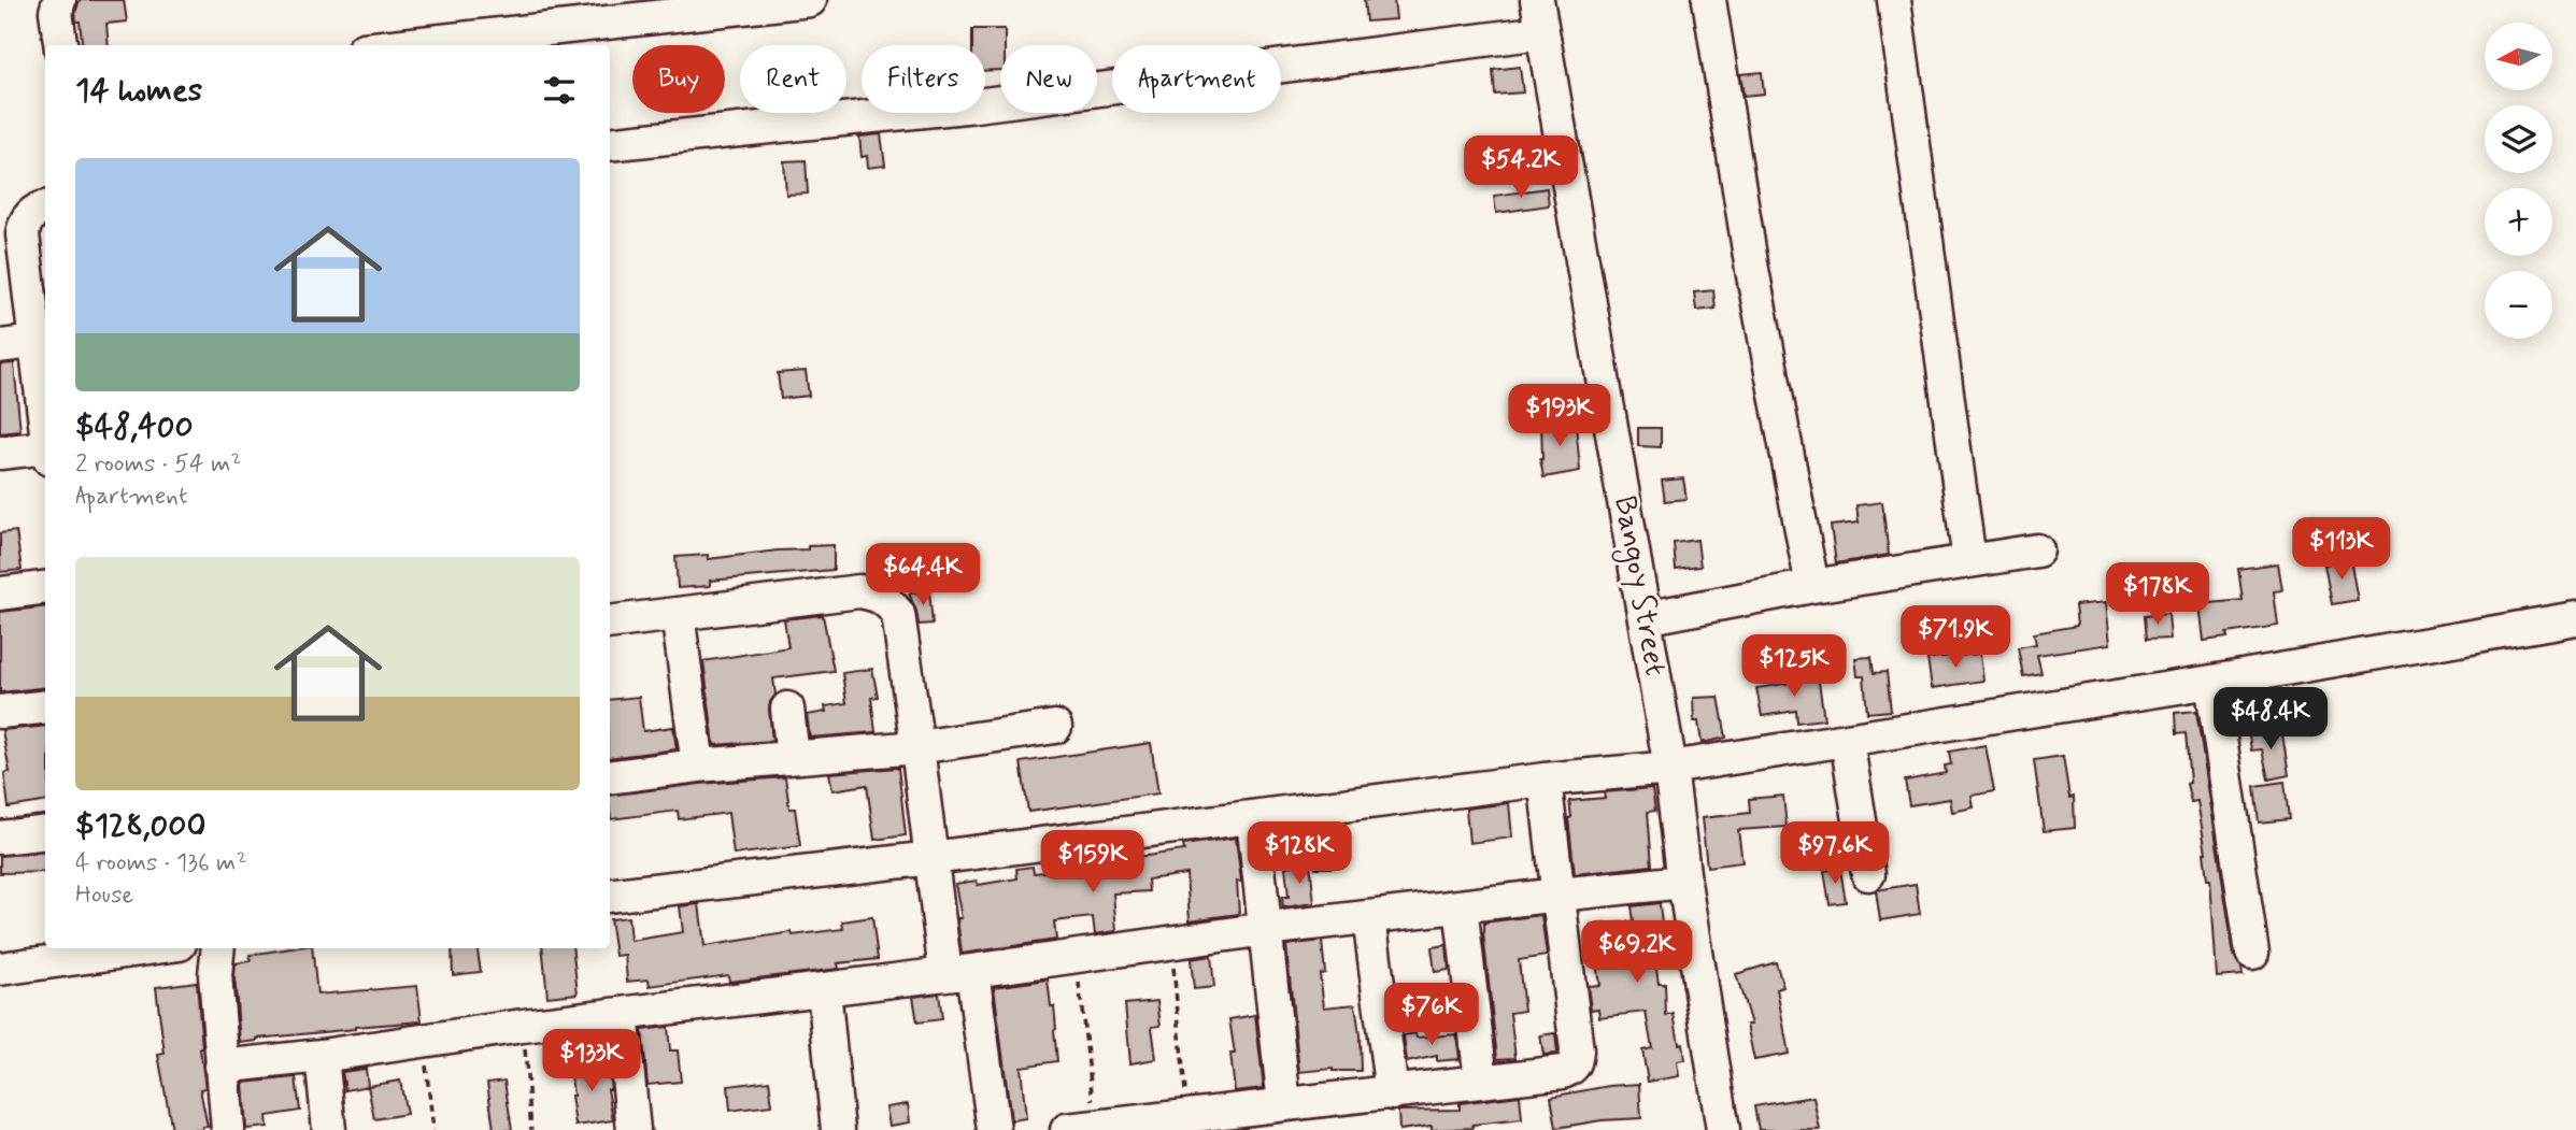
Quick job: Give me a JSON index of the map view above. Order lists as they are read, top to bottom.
{
  "streets": {
    "street": ["Bangoy Street"]
  },
  "north": "left",
  "page": {
    "map_buttons": ["+", "−"],
    "chip": [
      "Buy",
      "Rent",
      "Filters",
      "New",
      "Apartment"
    ],
    "heading": "14 homes",
    "price": [
      "$54.2K",
      "$193K",
      "$113K",
      "$64.4K",
      "$178K",
      "$71.9K",
      "$125K",
      "$48.4K",
      "$128K",
      "$97.6K",
      "$159K",
      "$69.2K",
      "$76K",
      "$133K"
    ],
    "list": [
      {
        "name": "$48,400",
        "note": "2 rooms · 54 m² · Apartment"
      },
      {
        "name": "$128,000",
        "note": "4 rooms · 136 m² · House"
      }
    ]
  }
}
